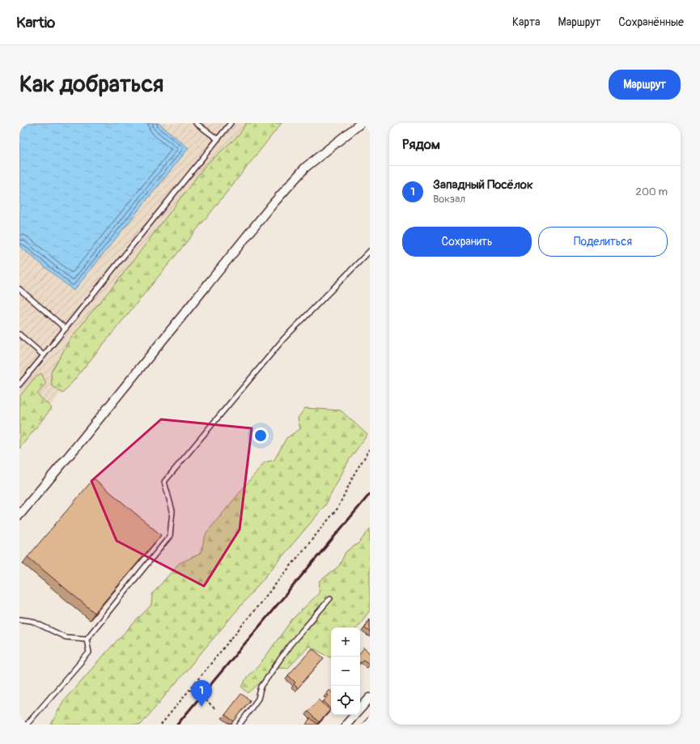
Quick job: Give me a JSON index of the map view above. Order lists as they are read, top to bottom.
{
  "page": {
    "header": "Kartio",
    "nav": ["Карта", "Маршрут", "Сохранённые"],
    "buttons": [
      "Маршрут",
      ["Сохранить", "Поделиться"]
    ],
    "title": "Как добраться",
    "heading": "Рядом",
    "list": [
      {
        "mark": "1",
        "name": "Западный Посёлок",
        "note": "Вокзал",
        "value": "200 m"
      }
    ],
    "map_buttons": ["+", "−"],
    "pins": "1"
  }
}
